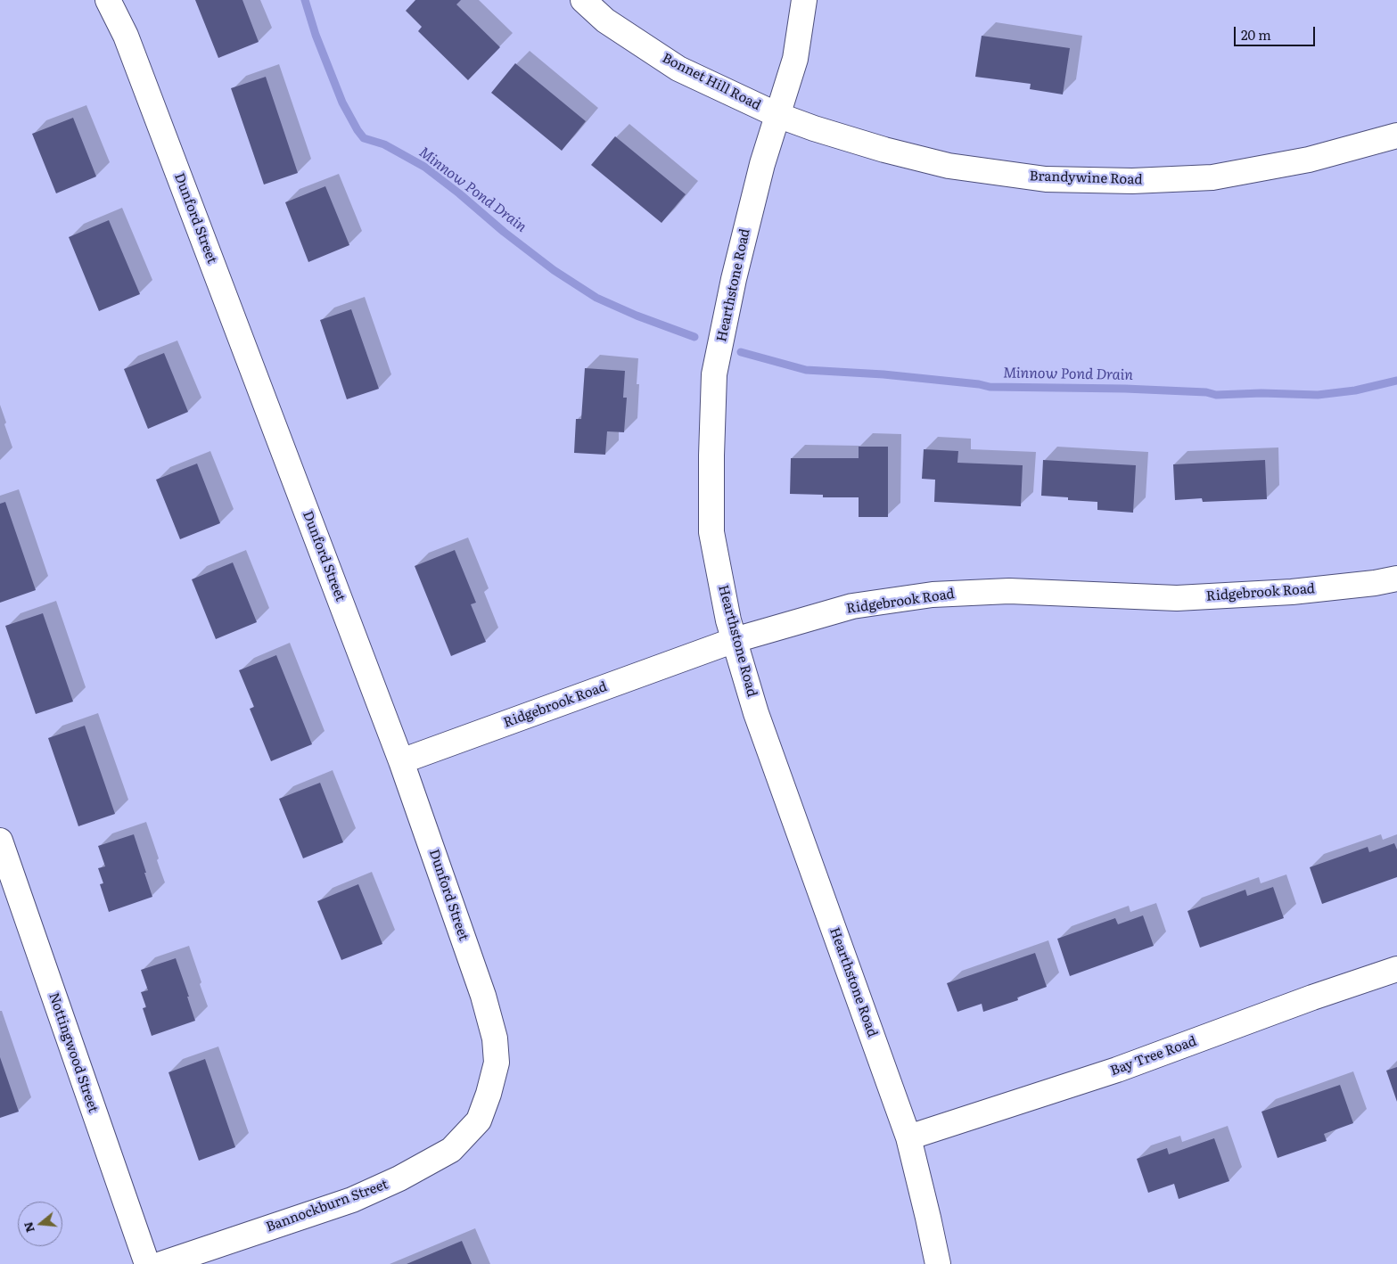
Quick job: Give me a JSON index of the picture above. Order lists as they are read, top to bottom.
{
  "streets": {
    "street": [
      "Bonnet Hill Road",
      "Brandywine Road",
      "Dunford Street",
      "Hearthstone Road",
      "Ridgebrook Road",
      "Nottingwood Street",
      "Bay Tree Road",
      "Bannockburn Street"
    ]
  },
  "crossings": [
    ["Bonnet Hill Road", "Brandywine Road"],
    ["Bonnet Hill Road", "Hearthstone Road"],
    ["Brandywine Road", "Hearthstone Road"],
    ["Dunford Street", "Ridgebrook Road"],
    ["Dunford Street", "Bannockburn Street"],
    ["Hearthstone Road", "Ridgebrook Road"],
    ["Hearthstone Road", "Bay Tree Road"]
  ],
  "water": ["Minnow Pond Drain"],
  "scale_bar": "20 m",
  "north": "left"
}
